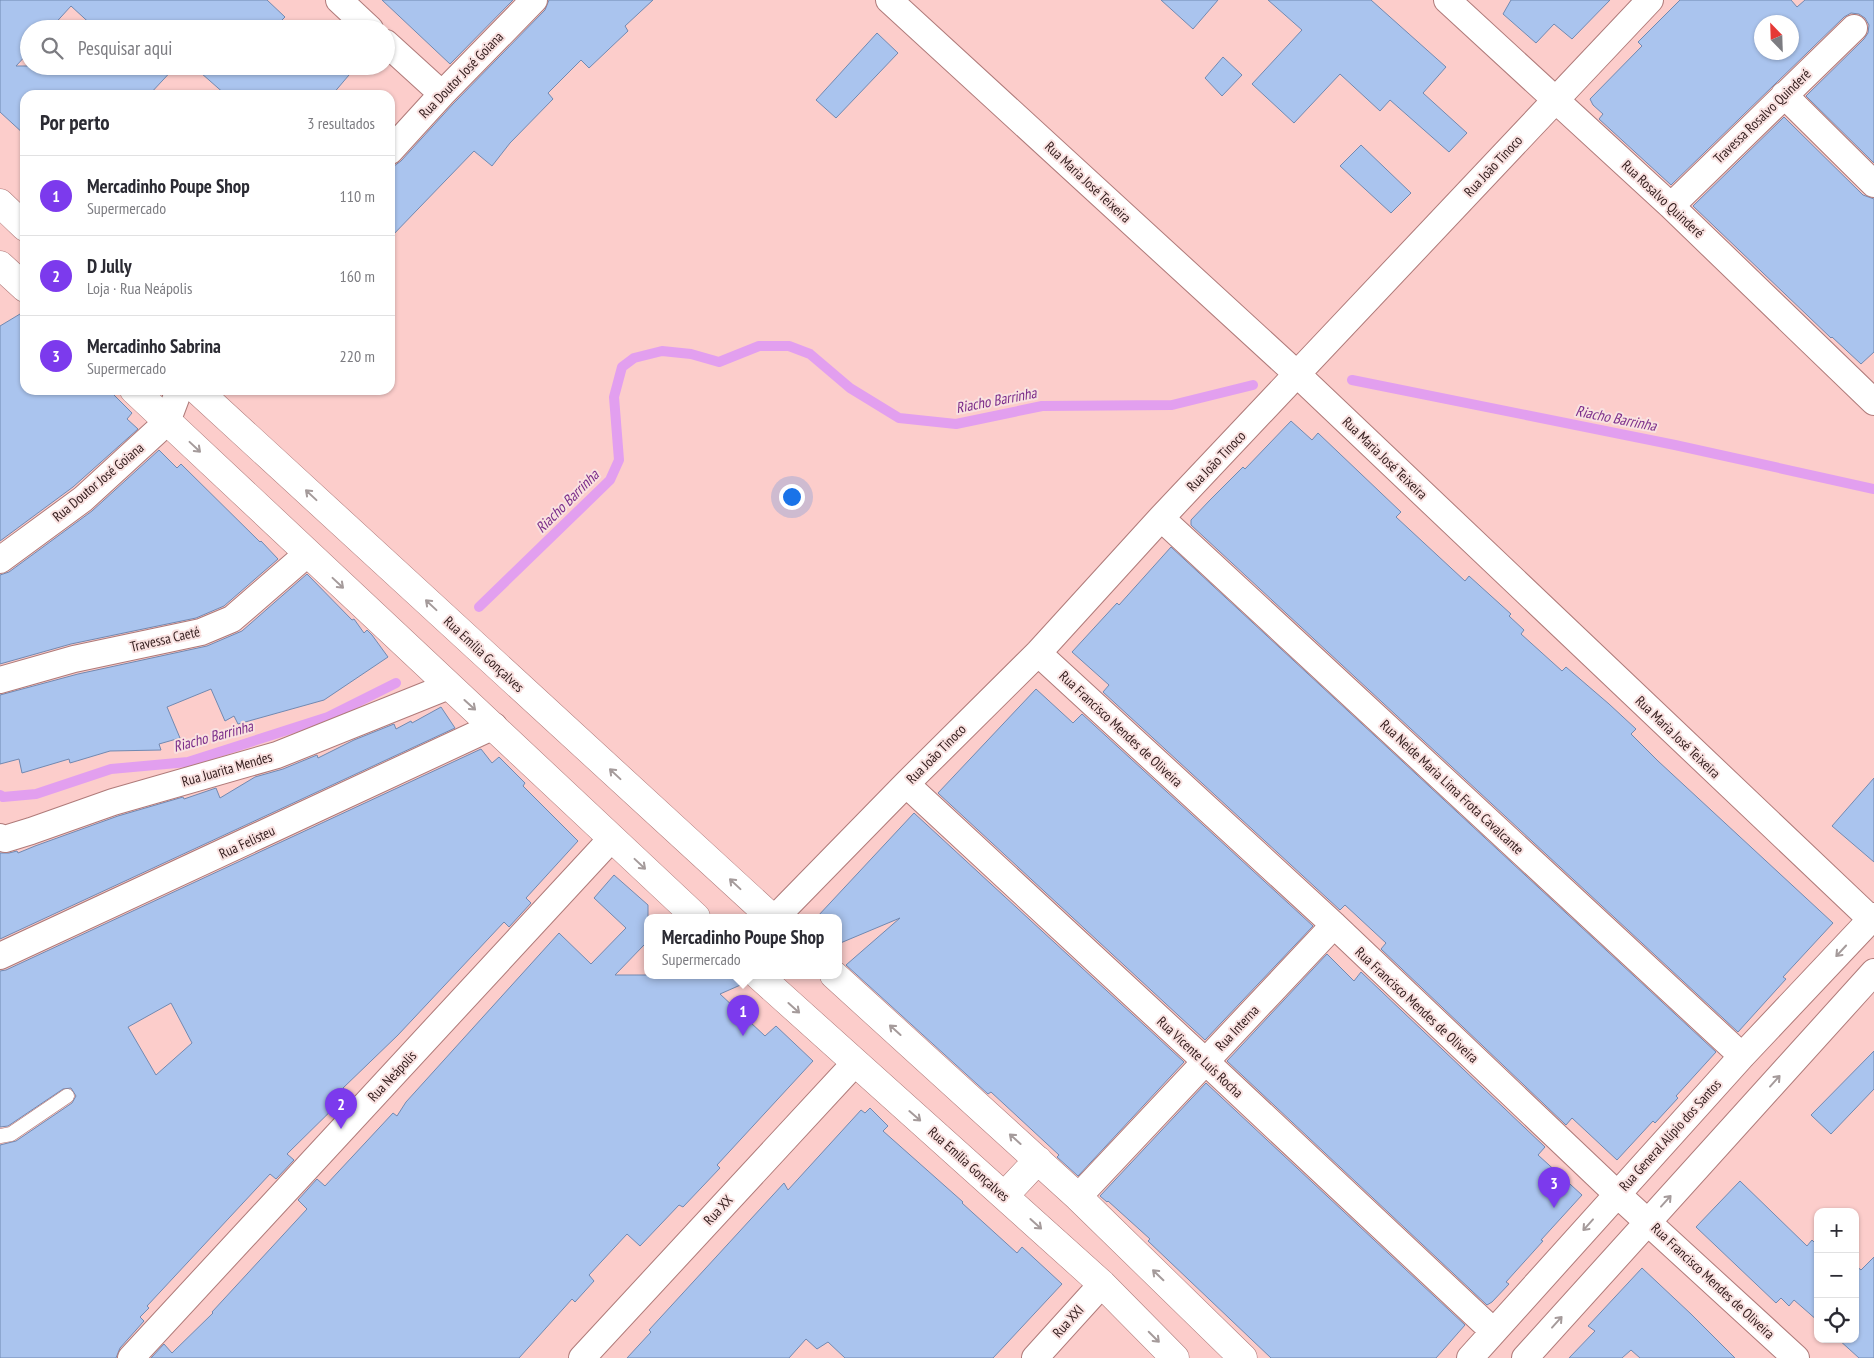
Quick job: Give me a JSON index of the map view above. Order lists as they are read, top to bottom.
{
  "streets": {
    "street": [
      "Rua Doutor José Goiana",
      "Travessa Rosalvo Quinderé",
      "Rua João Tinoco",
      "Rua Maria José Teixeira",
      "Rua Rosalvo Quinderé",
      "Travessa Caeté",
      "Rua Emília Gonçalves",
      "Rua Francisco Mendes de Oliveira",
      "Rua Juarita Mendes",
      "Rua Neide Maria Lima Frota Cavalcante",
      "Rua Felisteu",
      "Rua Interna",
      "Rua Vicente Luís Rocha",
      "Rua Neápolis",
      "Rua General Alípio dos Santos",
      "Rua XX",
      "Rua XXI"
    ]
  },
  "crossings": [
    ["Travessa Rosalvo Quinderé", "Rua Rosalvo Quinderé"],
    ["Rua João Tinoco", "Rua Maria José Teixeira"],
    ["Rua João Tinoco", "Rua Rosalvo Quinderé"],
    ["Rua João Tinoco", "Rua Francisco Mendes de Oliveira"],
    ["Rua João Tinoco", "Rua Neide Maria Lima Frota Cavalcante"],
    ["Rua João Tinoco", "Rua Vicente Luís Rocha"],
    ["Rua Maria José Teixeira", "Rua General Alípio dos Santos"],
    ["Rua Emília Gonçalves", "Rua XX"],
    ["Rua Emília Gonçalves", "Rua XXI"],
    ["Rua Francisco Mendes de Oliveira", "Rua Interna"],
    ["Rua Francisco Mendes de Oliveira", "Rua General Alípio dos Santos"],
    ["Rua Neide Maria Lima Frota Cavalcante", "Rua General Alípio dos Santos"],
    ["Rua Interna", "Rua Vicente Luís Rocha"],
    ["Rua Vicente Luís Rocha", "Rua General Alípio dos Santos"]
  ],
  "water": ["Riacho Barrinha"],
  "north": "top left",
  "page": {
    "search": "Pesquisar aqui",
    "heading": ["Por perto", "3 resultados"],
    "list": [
      {
        "mark": "1",
        "name": "Mercadinho Poupe Shop",
        "note": "Supermercado",
        "value": "110 m"
      },
      {
        "mark": "2",
        "name": "D Jully",
        "note": "Loja · Rua Neápolis",
        "value": "160 m"
      },
      {
        "mark": "3",
        "name": "Mercadinho Sabrina",
        "note": "Supermercado",
        "value": "220 m"
      }
    ],
    "popup": ["Mercadinho Poupe Shop", "Supermercado"],
    "pins": ["1", "2", "3"],
    "map_buttons": ["+", "−"]
  }
}
